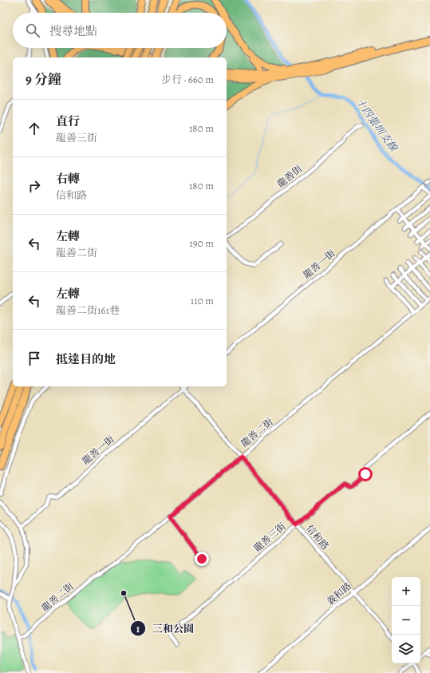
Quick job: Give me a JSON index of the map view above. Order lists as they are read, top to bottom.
{
  "streets": {
    "street": [
      "龍善街",
      "龍善一街",
      "龍善二街",
      "龍善三街",
      "信和路",
      "義和路"
    ]
  },
  "crossings": [
    ["龍善一街", "信和路"],
    ["龍善二街", "信和路"],
    ["龍善三街", "信和路"],
    ["信和路", "義和路"]
  ],
  "water": ["十四張圳支線"],
  "places": ["三和公園"],
  "page": {
    "search": "搜尋地點",
    "heading": ["9 分鐘", "步行 · 660 m"],
    "list": [
      ["直行", "龍善三街", "180 m"],
      ["右轉", "信和路", "180 m"],
      ["左轉", "龍善二街", "190 m"],
      ["左轉", "龍善二街161巷", "110 m"],
      "抵達目的地"
    ],
    "map_buttons": ["+", "−"]
  }
}
